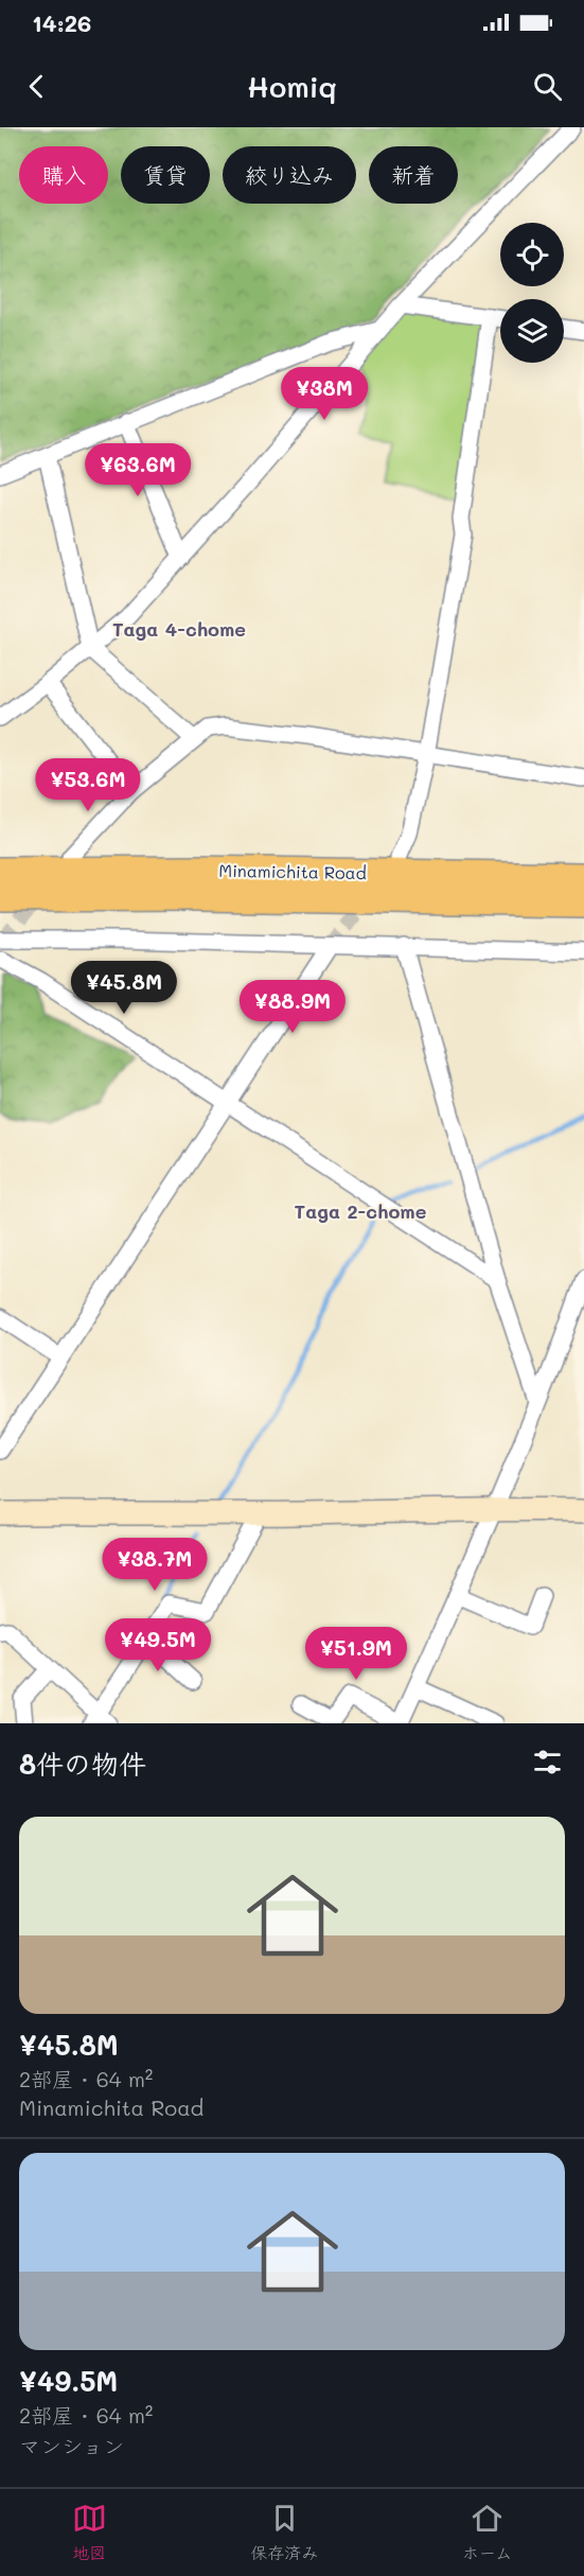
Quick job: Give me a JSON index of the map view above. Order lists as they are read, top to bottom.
{
  "streets": {
    "highway": ["Minamichita Road"]
  },
  "districts": ["Taga 4-chome", "Taga 2-chome"],
  "page": {
    "status": "14:26",
    "header": "Homiq",
    "chip": [
      "購入",
      "賃貸",
      "絞り込み",
      "新着"
    ],
    "price": [
      "¥38M",
      "¥63.6M",
      "¥53.6M",
      "¥45.8M",
      "¥88.9M",
      "¥38.7M",
      "¥49.5M",
      "¥51.9M"
    ],
    "heading": "8件の物件",
    "list": [
      {
        "name": "¥45.8M",
        "note": "2部屋 · 64 m² · Minamichita Road"
      },
      {
        "name": "¥49.5M",
        "note": "2部屋 · 64 m² · マンション"
      }
    ],
    "tabs": ["地図", "保存済み", "ホーム"]
  }
}
